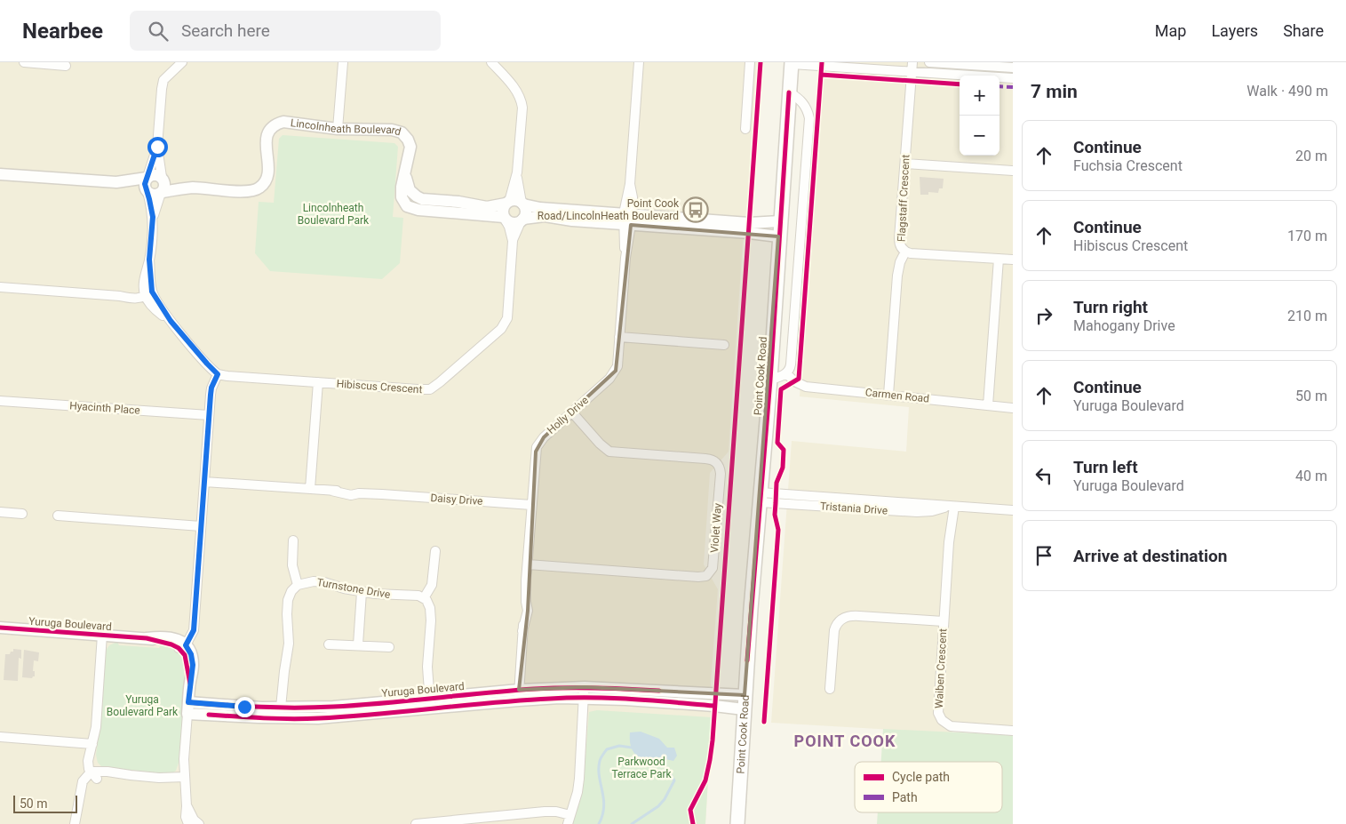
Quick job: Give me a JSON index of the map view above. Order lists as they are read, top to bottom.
{
  "streets": {
    "main road": ["Point Cook Road"],
    "street": [
      "Lincolnheath Boulevard",
      "Flagstaff Crescent",
      "Hibiscus Crescent",
      "Carmen Road",
      "Hyacinth Place",
      "Holly Drive",
      "Daisy Drive",
      "Tristania Drive",
      "Violet Way",
      "Turnstone Drive",
      "Yuruga Boulevard",
      "Waiben Crescent"
    ]
  },
  "crossings": [
    ["Point Cook Road", "Carmen Road"],
    ["Point Cook Road", "Tristania Drive"],
    ["Point Cook Road", "Yuruga Boulevard"],
    ["Holly Drive", "Daisy Drive"],
    ["Holly Drive", "Violet Way"],
    ["Holly Drive", "Yuruga Boulevard"],
    ["Tristania Drive", "Waiben Crescent"]
  ],
  "districts": ["POINT COOK"],
  "parks": ["Lincolnheath Boulevard Park", "Yuruga Boulevard Park", "Parkwood Terrace Park"],
  "places": {
    "bus stop": ["Point Cook Road/LincolnHeath Boulevard"]
  },
  "legend": ["Cycle path", "Path"],
  "scale_bar": "50 m",
  "page": {
    "header": "Nearbee",
    "search": "Search here",
    "nav": ["Map", "Layers", "Share"],
    "heading": ["7 min", "Walk · 490 m"],
    "map_buttons": ["+", "−"],
    "list": [
      ["Continue", "Fuchsia Crescent", "20 m"],
      ["Continue", "Hibiscus Crescent", "170 m"],
      ["Turn right", "Mahogany Drive", "210 m"],
      ["Continue", "Yuruga Boulevard", "50 m"],
      ["Turn left", "Yuruga Boulevard", "40 m"],
      "Arrive at destination"
    ],
    "scale": "50 m"
  }
}
